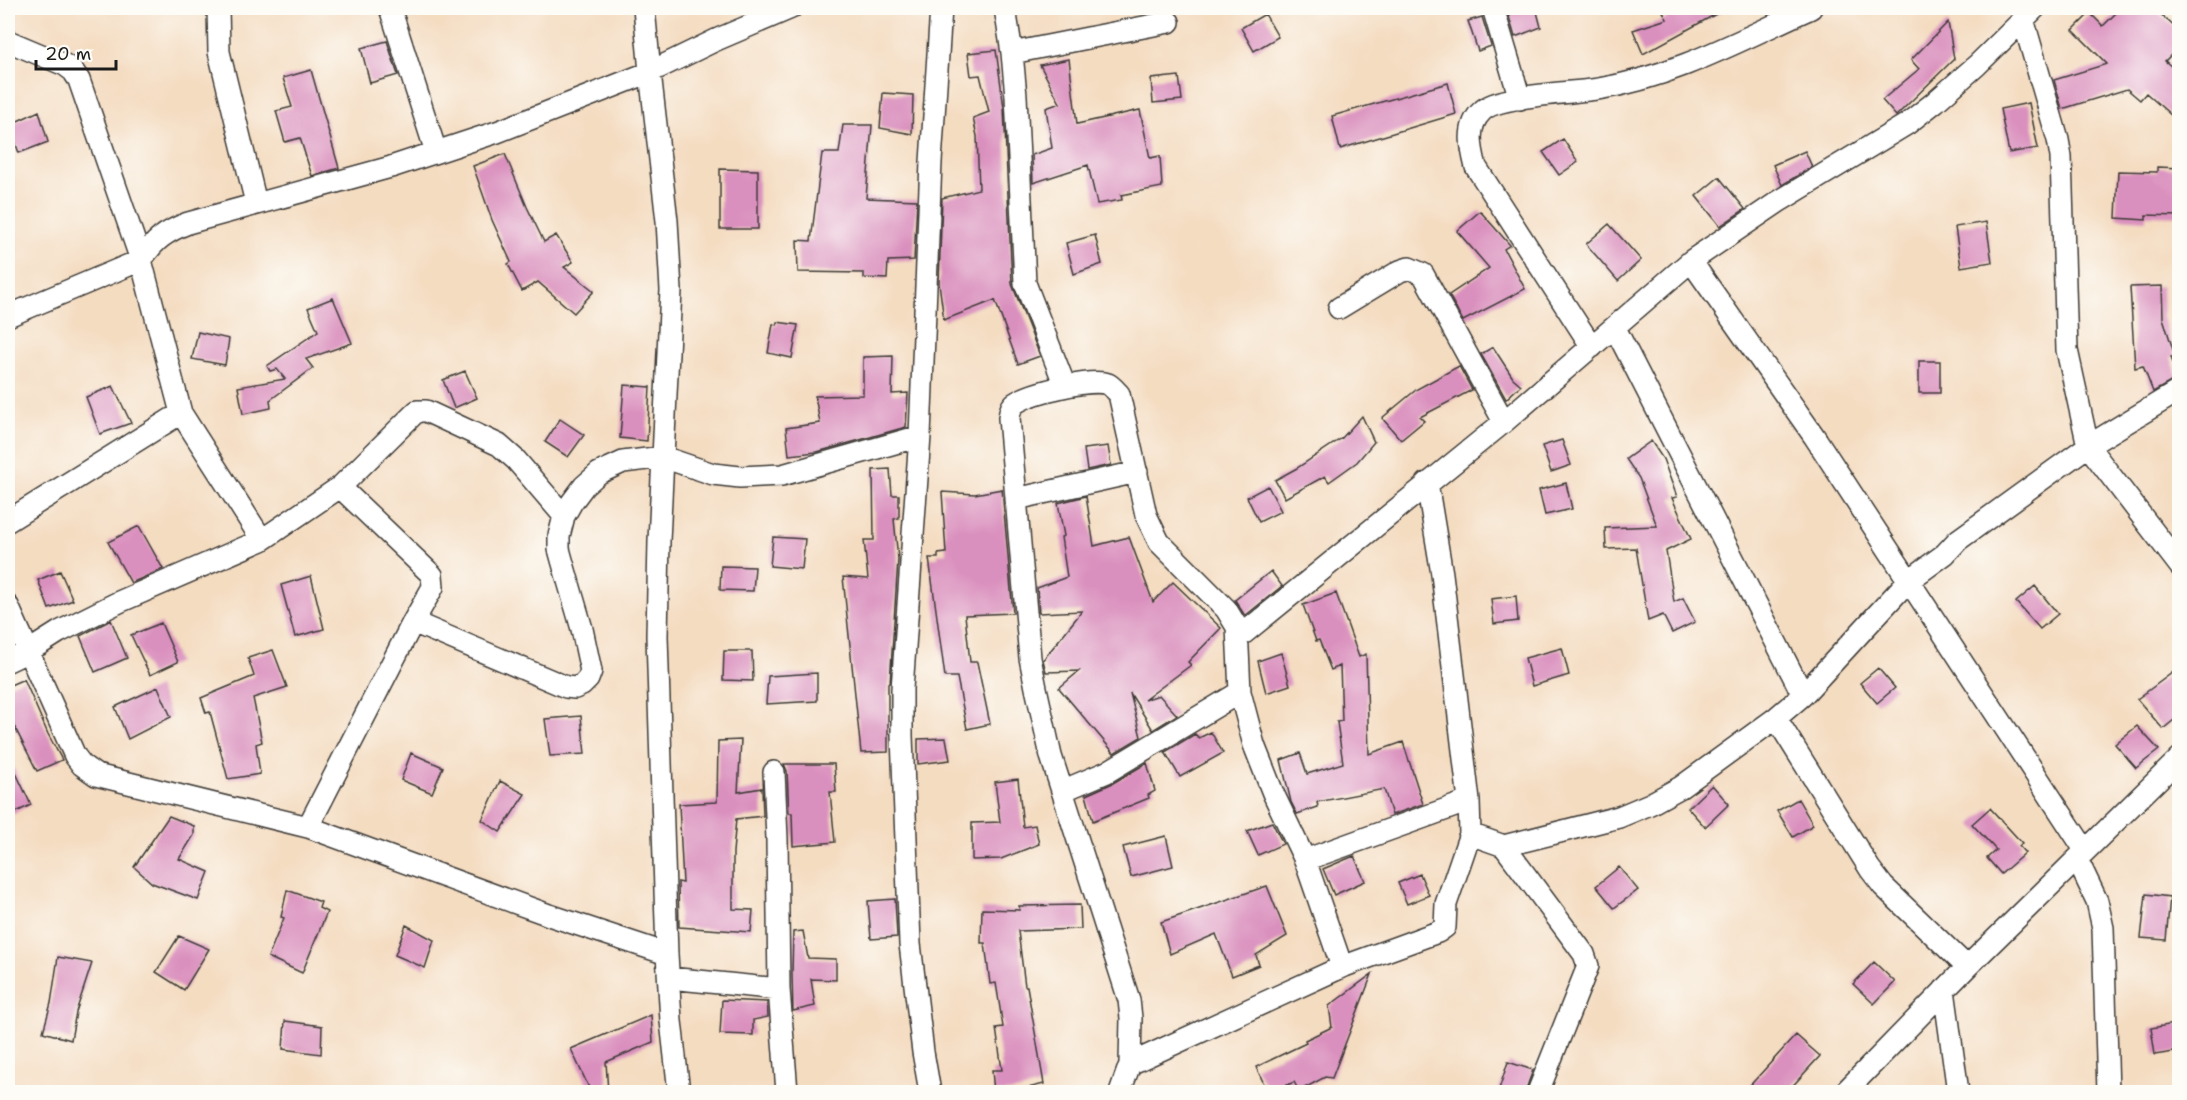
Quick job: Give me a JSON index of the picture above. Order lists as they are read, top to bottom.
{
  "scale_bar": "20 m"
}
